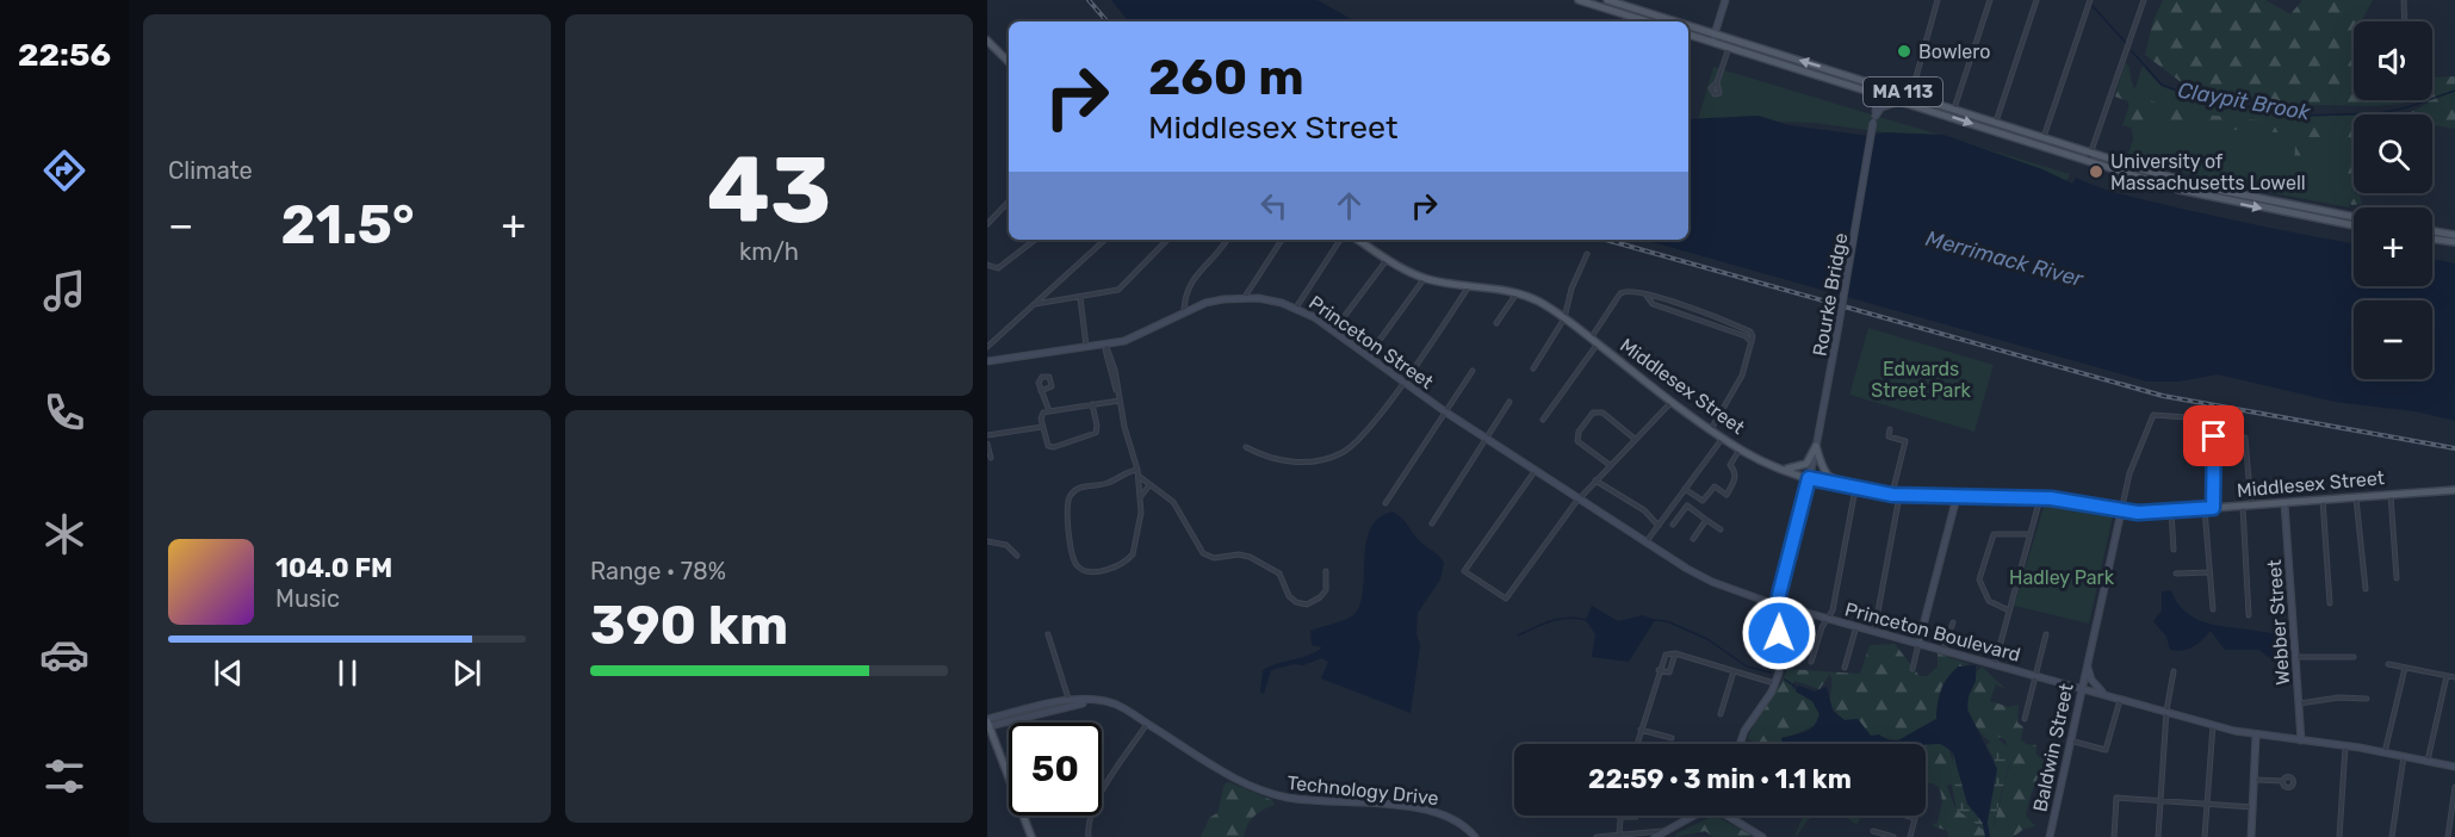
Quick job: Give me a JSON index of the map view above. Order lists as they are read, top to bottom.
{
  "streets": {
    "main road": [
      "MA 113",
      "Rourke Bridge",
      "Princeton Street",
      "Middlesex Street",
      "Webber Street",
      "Princeton Boulevard",
      "Baldwin Street",
      "Technology Drive"
    ]
  },
  "crossings": [
    ["MA 113", "Rourke Bridge"],
    ["Rourke Bridge", "Middlesex Street"],
    ["Rourke Bridge", "Princeton Boulevard"],
    ["Princeton Street", "Princeton Boulevard"],
    ["Middlesex Street", "Webber Street"],
    ["Middlesex Street", "Baldwin Street"],
    ["Webber Street", "Princeton Boulevard"],
    ["Princeton Boulevard", "Baldwin Street"]
  ],
  "water": ["Claypit Brook", "Merrimack River"],
  "parks": ["Edwards Street Park", "Hadley Park"],
  "places": ["Bowlero", "University of Massachusetts Lowell"],
  "page": {
    "tabs": "22:56",
    "tile": [
      "Climate",
      ["43", "km/h"],
      ["Range · 78%", "390 km"]
    ],
    "map_buttons": ["+", "−"],
    "turn": ["260 m", "Middlesex Street"],
    "heat": ["−", "21.5°", "+"],
    "song": ["104.0 FM", "Music"],
    "limit": "50",
    "trip": "22:59 · 3 min · 1.1 km"
  }
}
